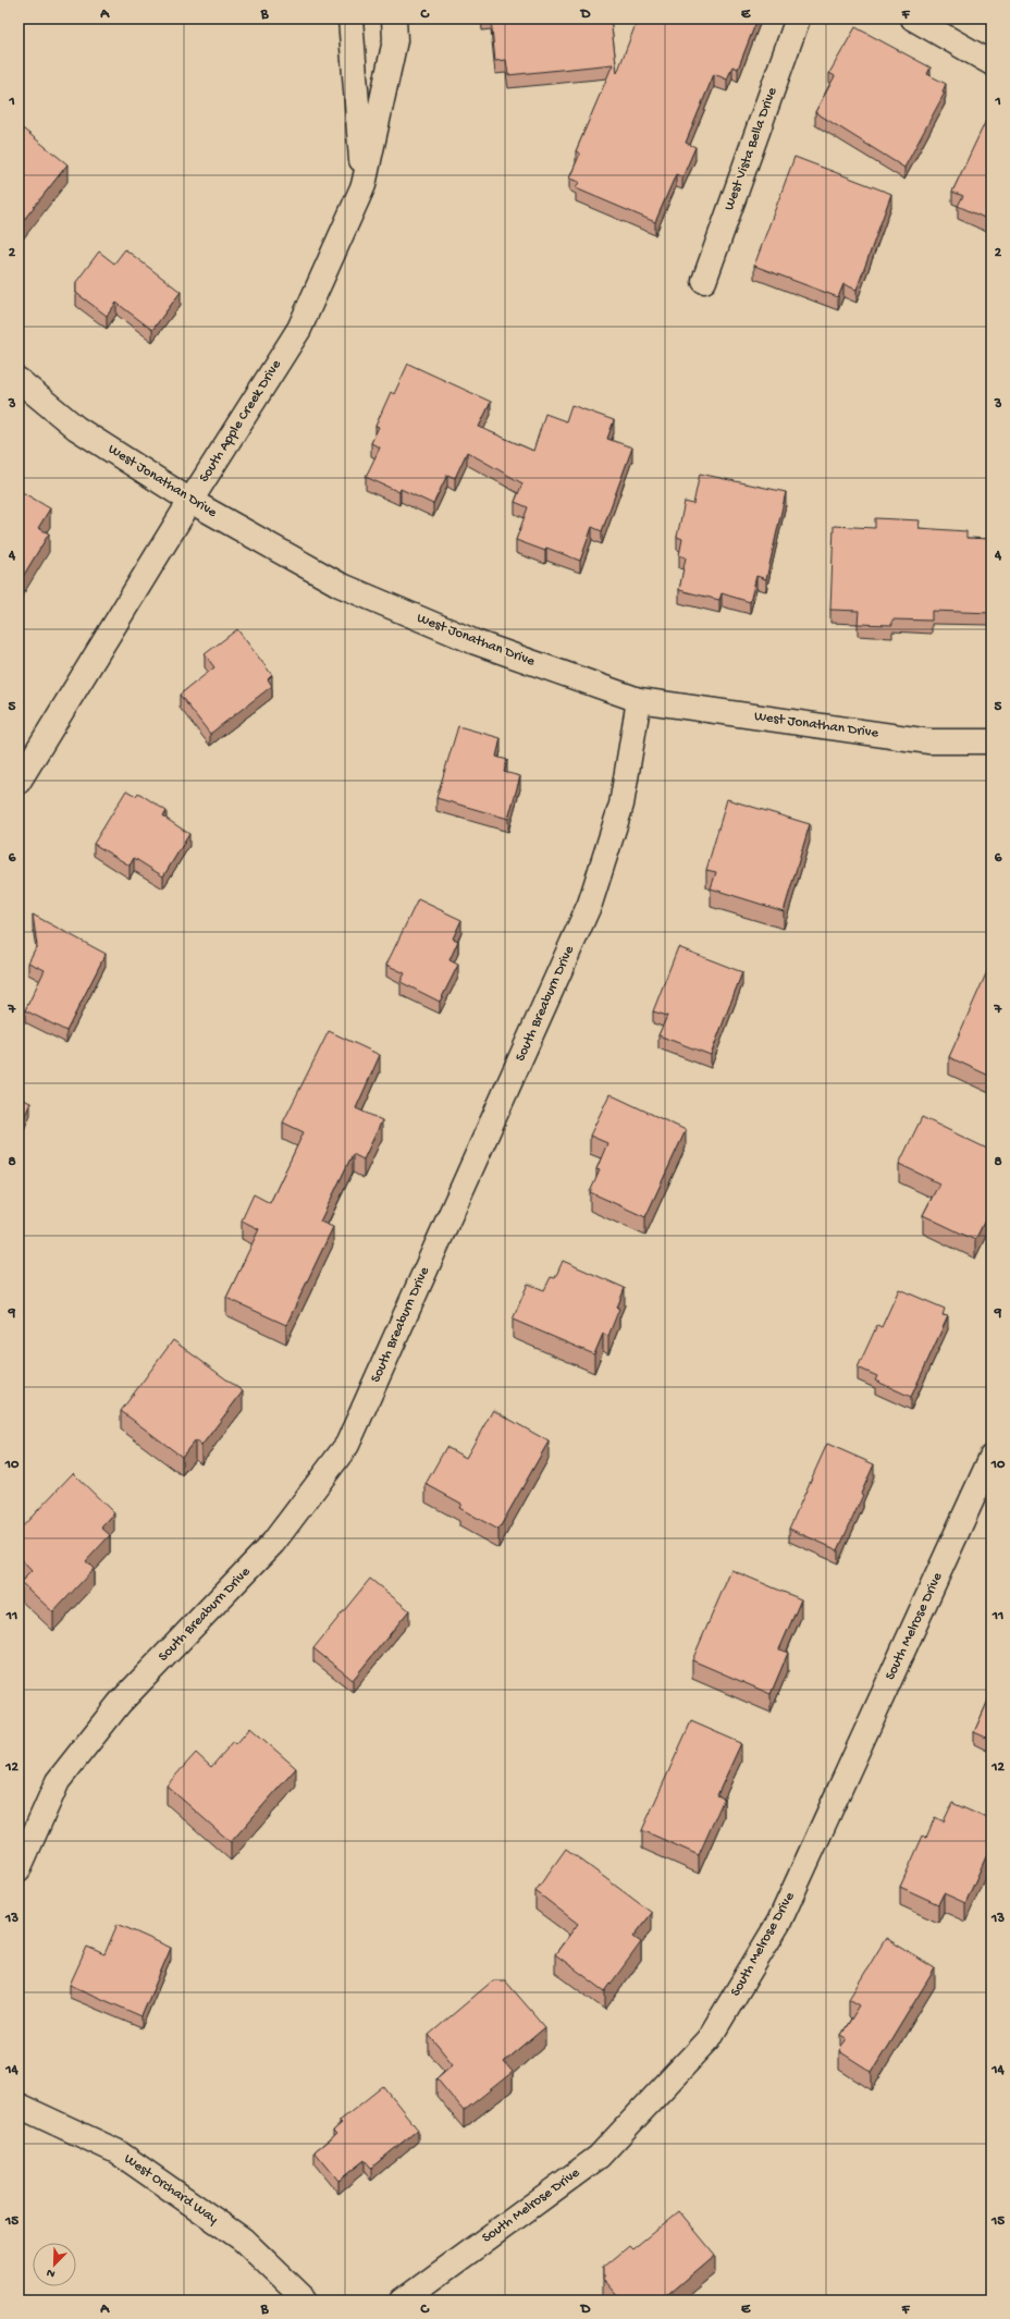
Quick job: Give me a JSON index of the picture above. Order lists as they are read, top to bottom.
{
  "streets": {
    "street": [
      "West Vista Bella Drive",
      "South Apple Creek Drive",
      "West Jonathan Drive",
      "South Breaburn Drive",
      "South Melrose Drive",
      "West Orchard Way"
    ]
  },
  "crossings": [
    ["South Apple Creek Drive", "West Jonathan Drive"],
    ["West Jonathan Drive", "South Breaburn Drive"]
  ],
  "north": "bottom left",
  "grid": {
    "columns": [
      "A",
      "B",
      "C",
      "D",
      "E",
      "F"
    ],
    "rows": [
      "1",
      "2",
      "3",
      "4",
      "5",
      "6",
      "7",
      "8",
      "9",
      "10",
      "11",
      "12",
      "13",
      "14",
      "15"
    ]
  }
}
